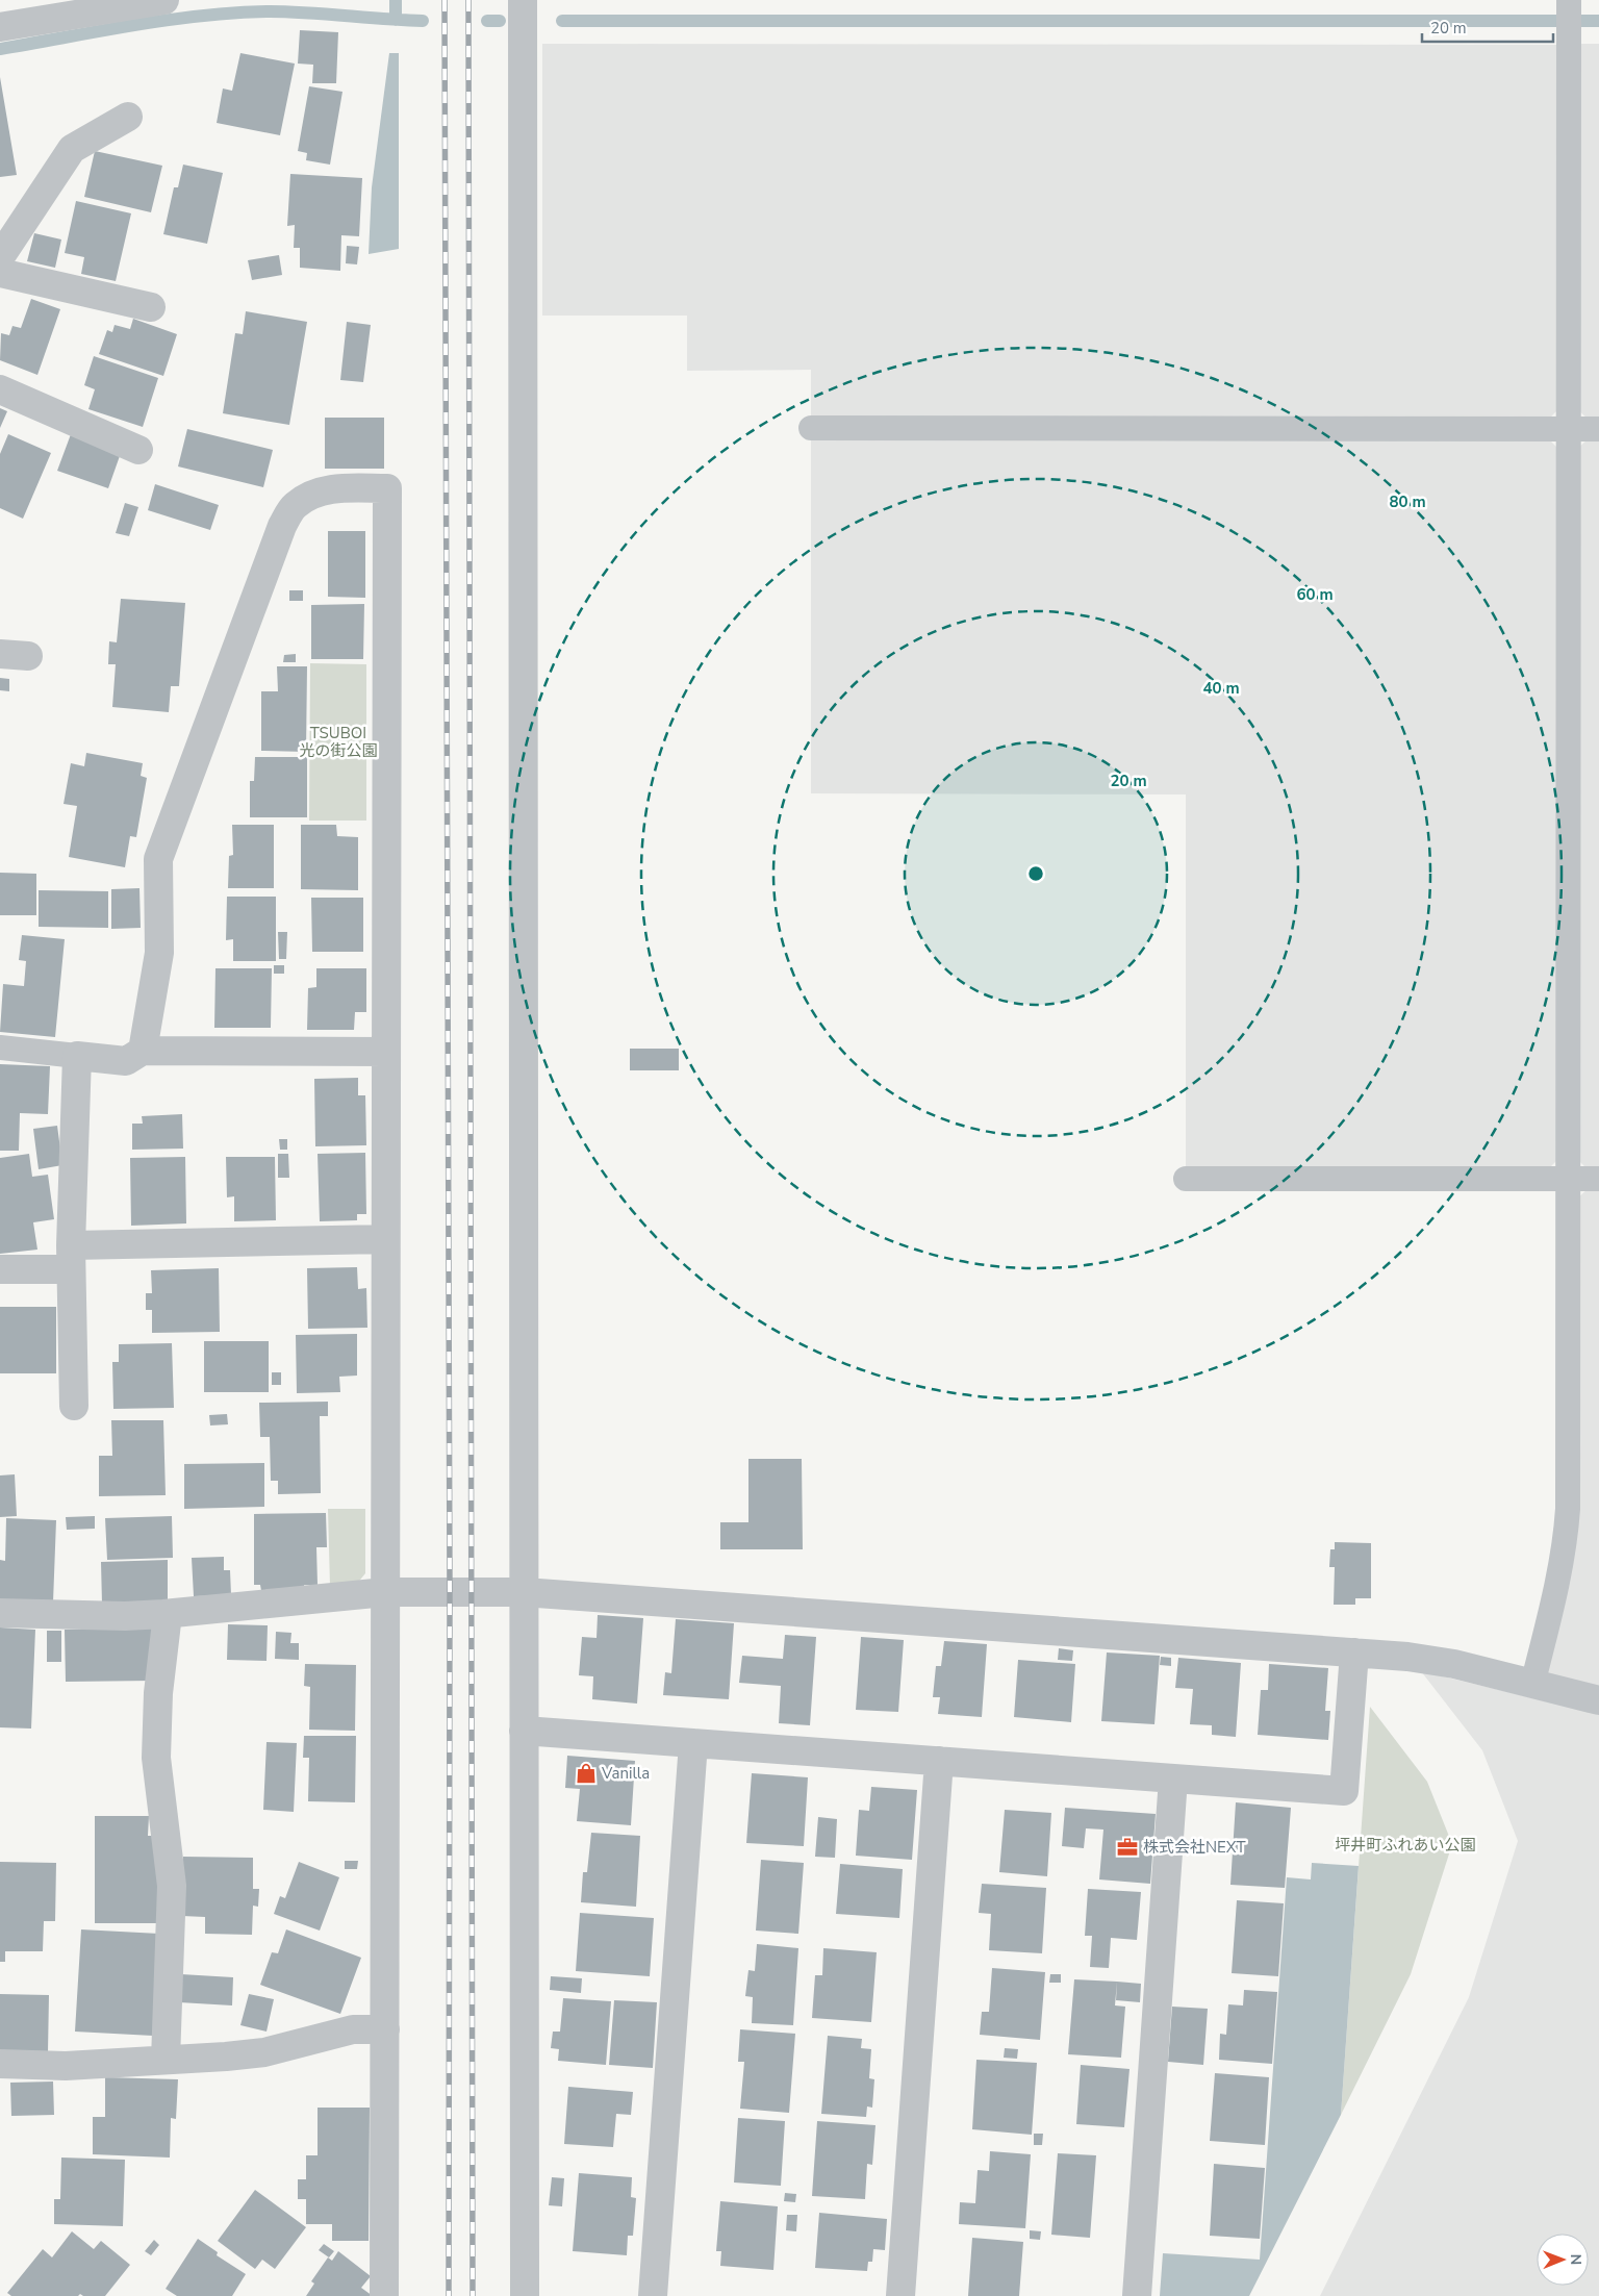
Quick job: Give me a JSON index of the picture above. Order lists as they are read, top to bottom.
{
  "parks": ["TSUBOI 光の街公園", "坪井町ふれあい公園"],
  "places": {
    "shop": ["Vanilla"],
    "office": ["株式会社NEXT"]
  },
  "scale_bar": "20 m",
  "north": "right",
  "rings": [
    "80 m",
    "60 m",
    "40 m",
    "20 m"
  ]
}
